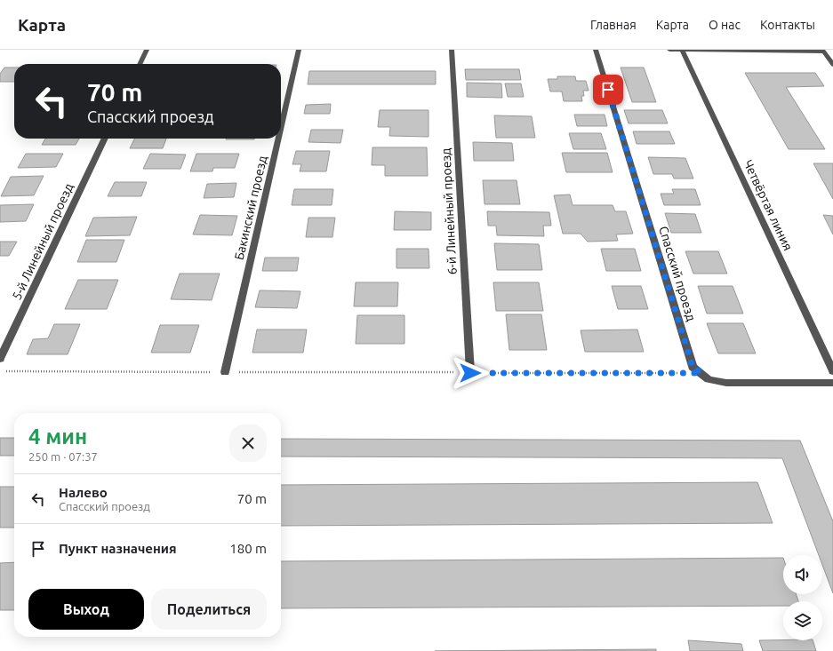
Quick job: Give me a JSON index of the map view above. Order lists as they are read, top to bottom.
{
  "streets": {
    "street": [
      "Четвёртая линия",
      "Бакинский проезд",
      "6-й Линейный проезд",
      "5-й Линейный проезд",
      "Спасский проезд"
    ]
  },
  "page": {
    "header": "Карта",
    "nav": [
      "Главная",
      "Карта",
      "О нас",
      "Контакты"
    ],
    "turn": ["70 m", "Спасский проезд"],
    "heading": ["4 мин", "250 m · 07:37"],
    "list": [
      {
        "name": "Налево",
        "note": "Спасский проезд",
        "value": "70 m"
      },
      {
        "name": "Пункт назначения",
        "value": "180 m"
      }
    ],
    "buttons": ["Выход", "Поделиться"]
  }
}
